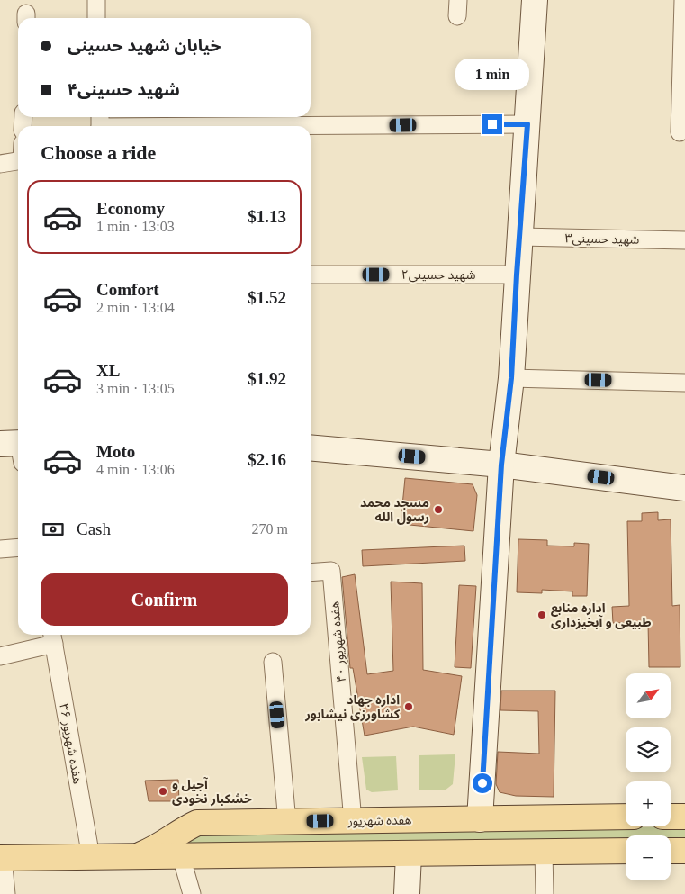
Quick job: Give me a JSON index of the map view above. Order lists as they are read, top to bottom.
{
  "streets": {
    "main road": ["هفده شهریور"],
    "street": [
      "شهید حسینی۳",
      "شهید حسینی۲",
      "هفده شهریور ۴۰",
      "هفده شهریور ۳۶"
    ]
  },
  "crossings": [
    ["هفده شهریور ۴۰", "هفده شهریور"],
    ["هفده شهریور ۳۶", "هفده شهریور"]
  ],
  "places": [
    "مسجد محمد رسول الله",
    "اداره منابع طبیعی و آبخیزداری",
    "اداره جهاد کشاورزی نیشابور",
    "آجیل و خشکبار نخودی"
  ],
  "north": "top right",
  "page": {
    "banner": ["خیابان شهید حسینی", "شهید حسینی۴"],
    "bubble": "1 min",
    "heading": "Choose a ride",
    "list": [
      {
        "name": "Economy",
        "note": "1 min · 13:03",
        "value": "$1.13"
      },
      {
        "name": "Comfort",
        "note": "2 min · 13:04",
        "value": "$1.52"
      },
      {
        "name": "XL",
        "note": "3 min · 13:05",
        "value": "$1.92"
      },
      {
        "name": "Moto",
        "note": "4 min · 13:06",
        "value": "$2.16"
      }
    ],
    "pay": ["Cash", "270 m"],
    "buttons": "Confirm",
    "map_buttons": ["+", "−"]
  }
}
